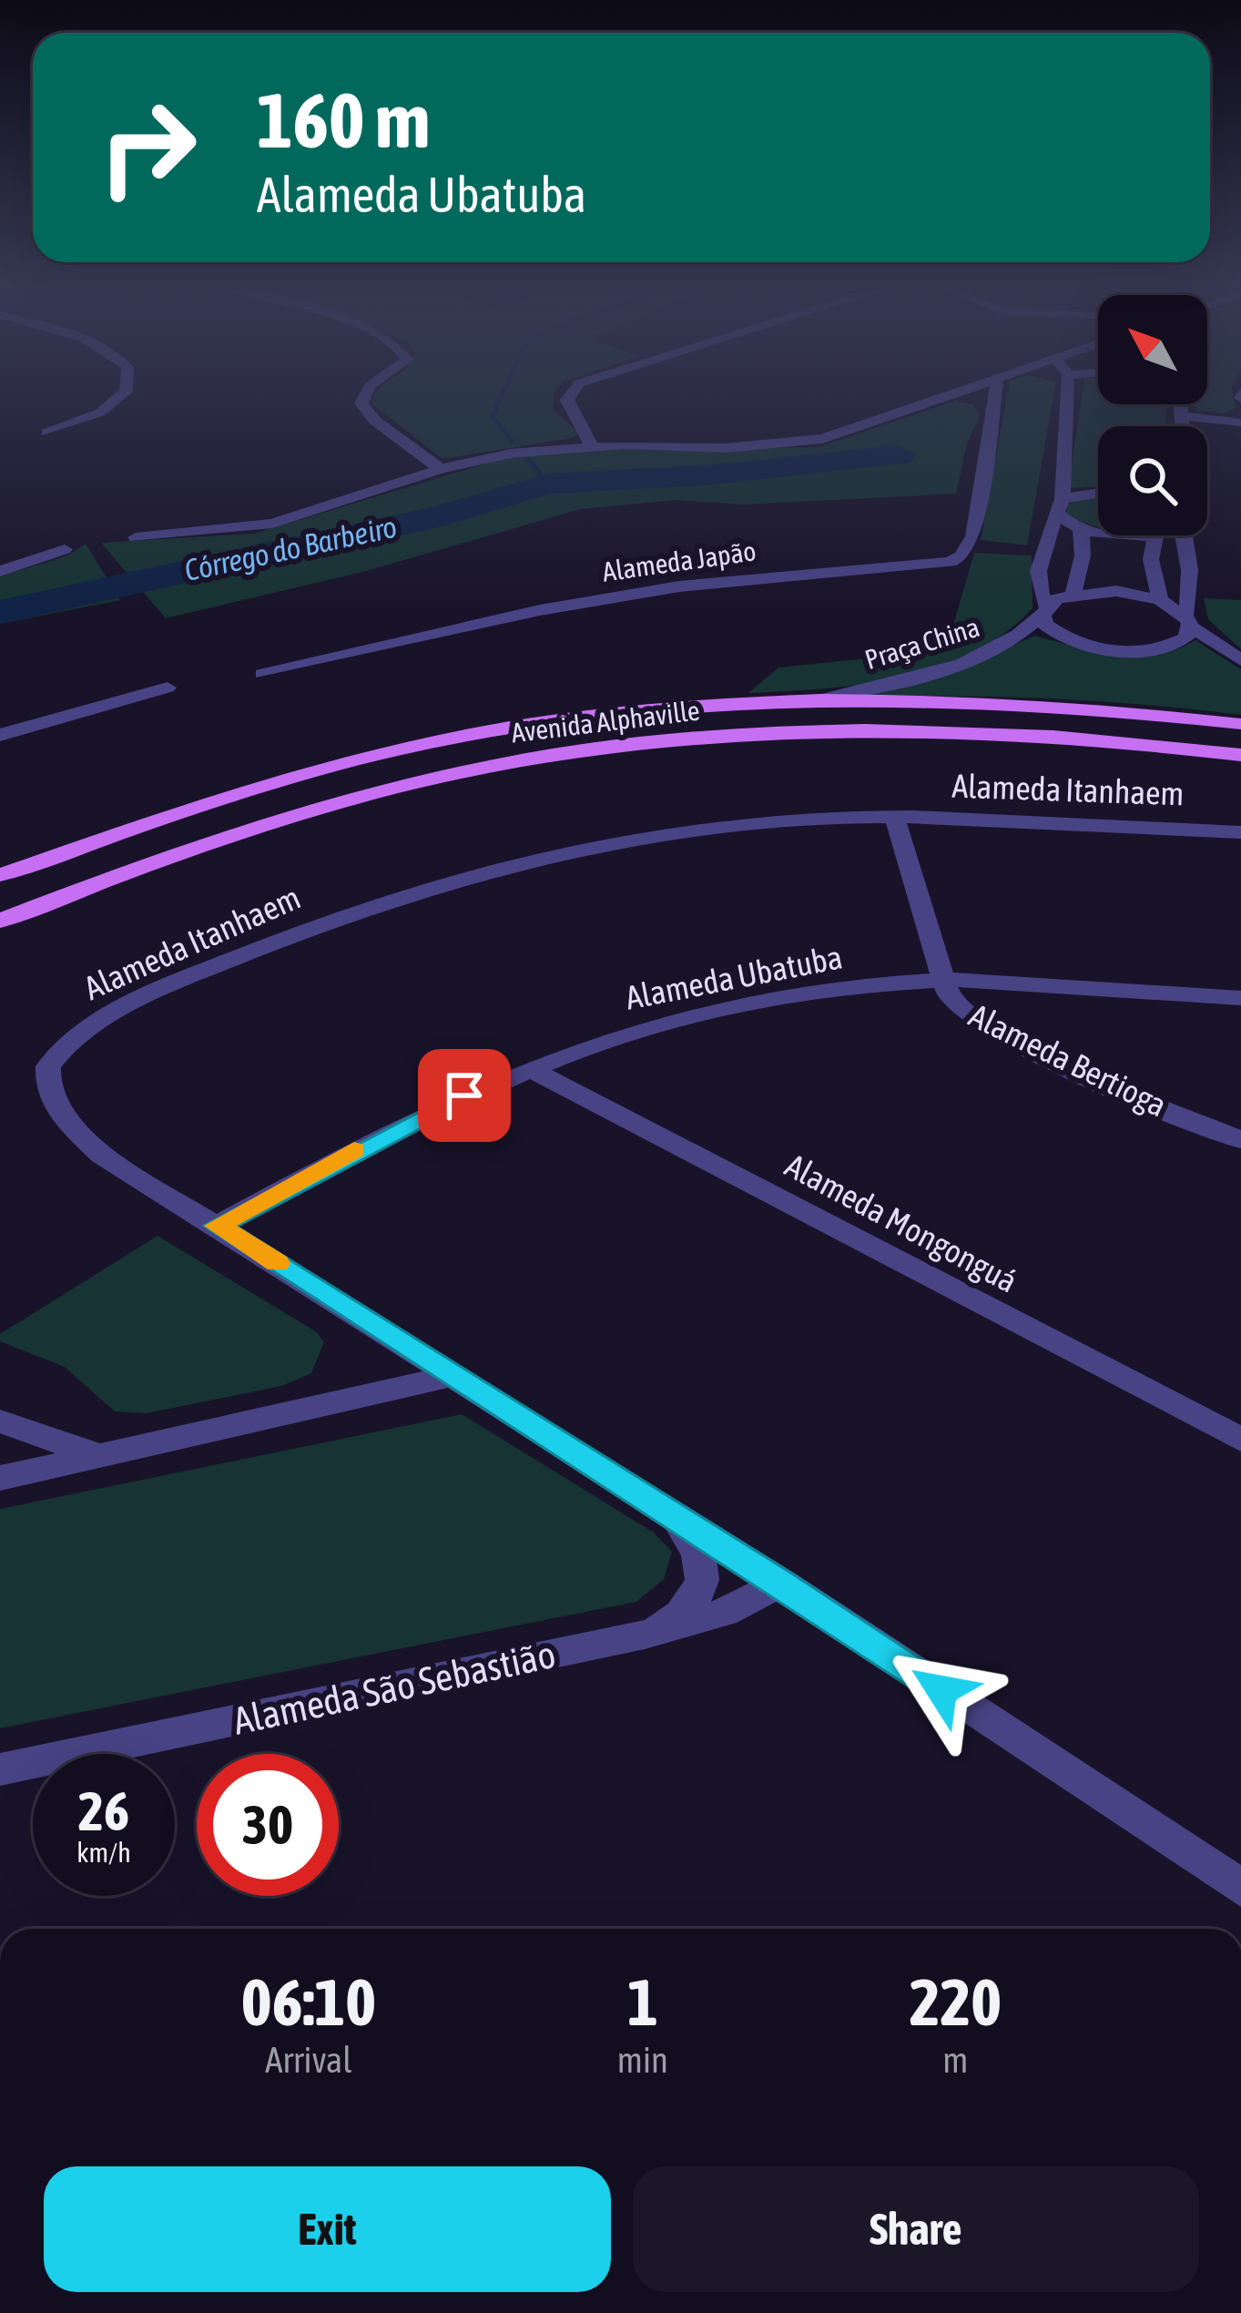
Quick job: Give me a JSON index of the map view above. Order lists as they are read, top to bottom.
{
  "streets": {
    "main road": ["Avenida Alphaville"],
    "street": [
      "Alameda Japão",
      "Praça China",
      "Alameda Itanhaem",
      "Alameda Ubatuba",
      "Alameda Bertioga",
      "Alameda Mongonguá",
      "Alameda São Sebastião"
    ]
  },
  "crossings": [
    ["Praça China", "Avenida Alphaville"],
    ["Alameda Itanhaem", "Alameda Ubatuba"],
    ["Alameda Itanhaem", "Alameda Bertioga"],
    ["Alameda Itanhaem", "Alameda São Sebastião"],
    ["Alameda Ubatuba", "Alameda Bertioga"],
    ["Alameda Ubatuba", "Alameda Mongonguá"]
  ],
  "water": ["Córrego do Barbeiro"],
  "north": "top left",
  "page": {
    "turn": ["160 m", "Alameda Ubatuba"],
    "speed": "26 km/h",
    "limit": "30",
    "eta": [
      "06:10",
      "Arrival",
      "1",
      "min",
      "220",
      "m"
    ],
    "buttons": ["Exit", "Share"]
  }
}
